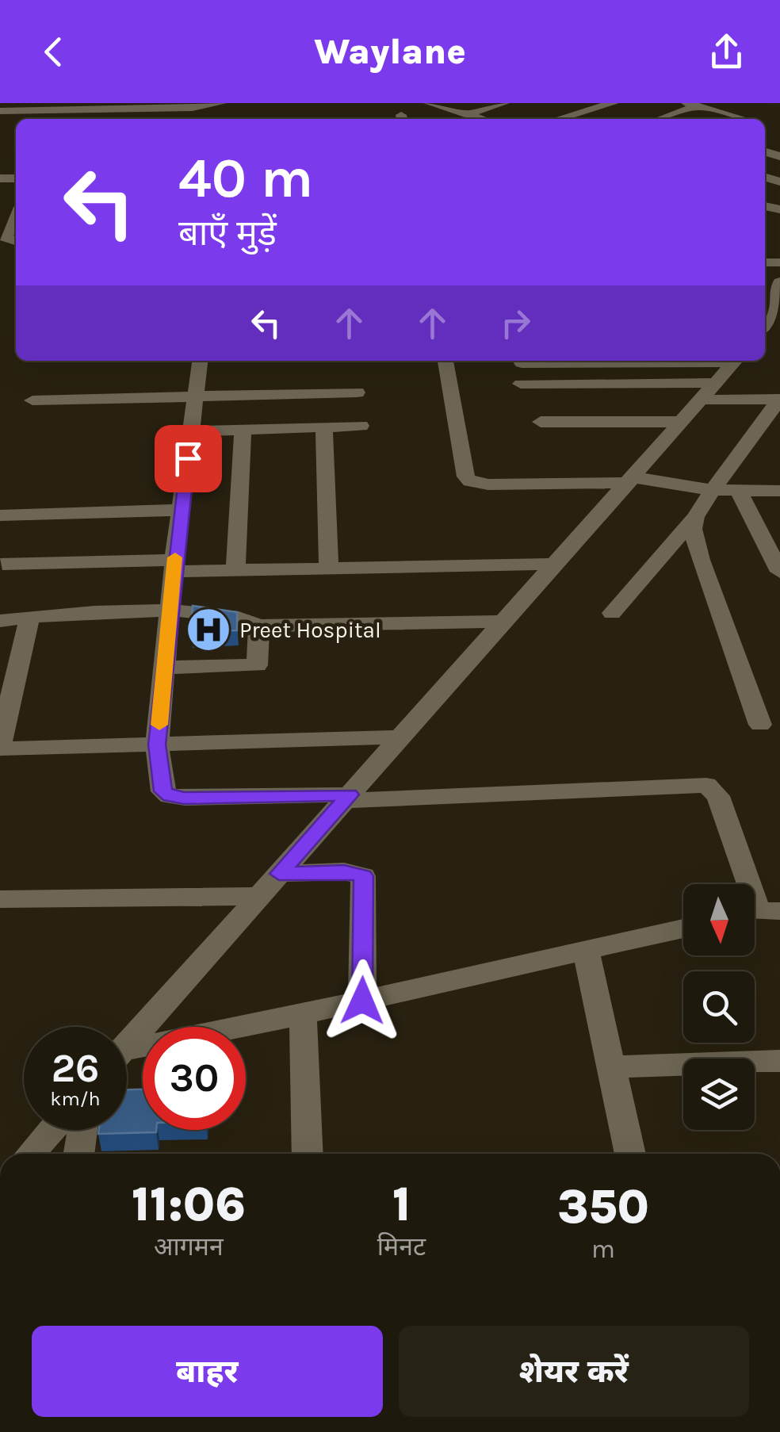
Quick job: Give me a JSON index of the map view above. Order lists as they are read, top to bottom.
{
  "places": {
    "hospital": ["Preet Hospital"]
  },
  "north": "bottom",
  "page": {
    "header": "Waylane",
    "turn": ["40 m", "बाएँ मुड़ें"],
    "speed": "26 km/h",
    "limit": "30",
    "eta": [
      "11:06",
      "आगमन",
      "1",
      "मिनट",
      "350",
      "m"
    ],
    "buttons": ["बाहर", "शेयर करें"]
  }
}
